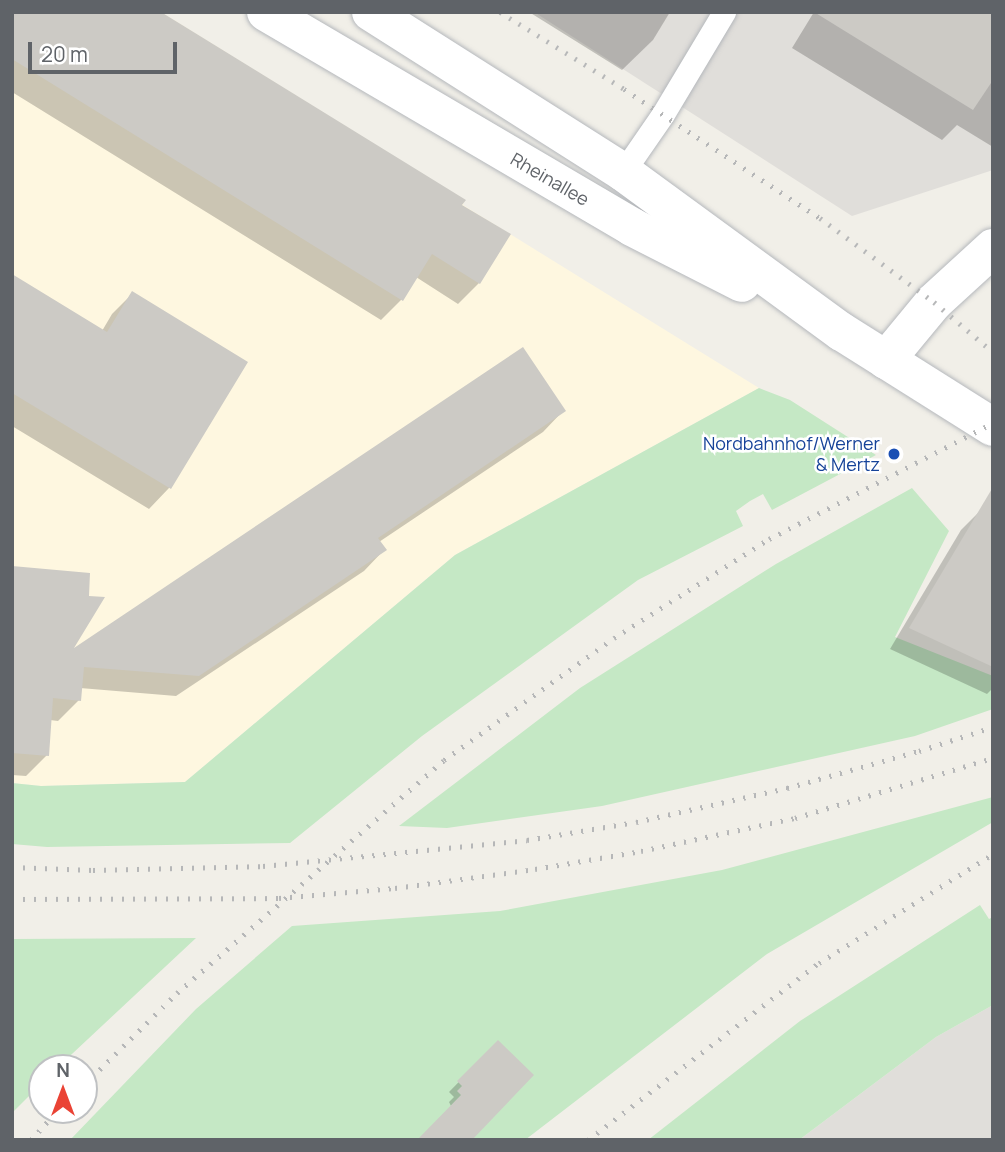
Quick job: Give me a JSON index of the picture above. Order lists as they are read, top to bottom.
{
  "streets": {
    "main road": ["Rheinallee"]
  },
  "places": ["Nordbahnhof/Werner & Mertz"],
  "scale_bar": "20 m",
  "north": "top"
}
